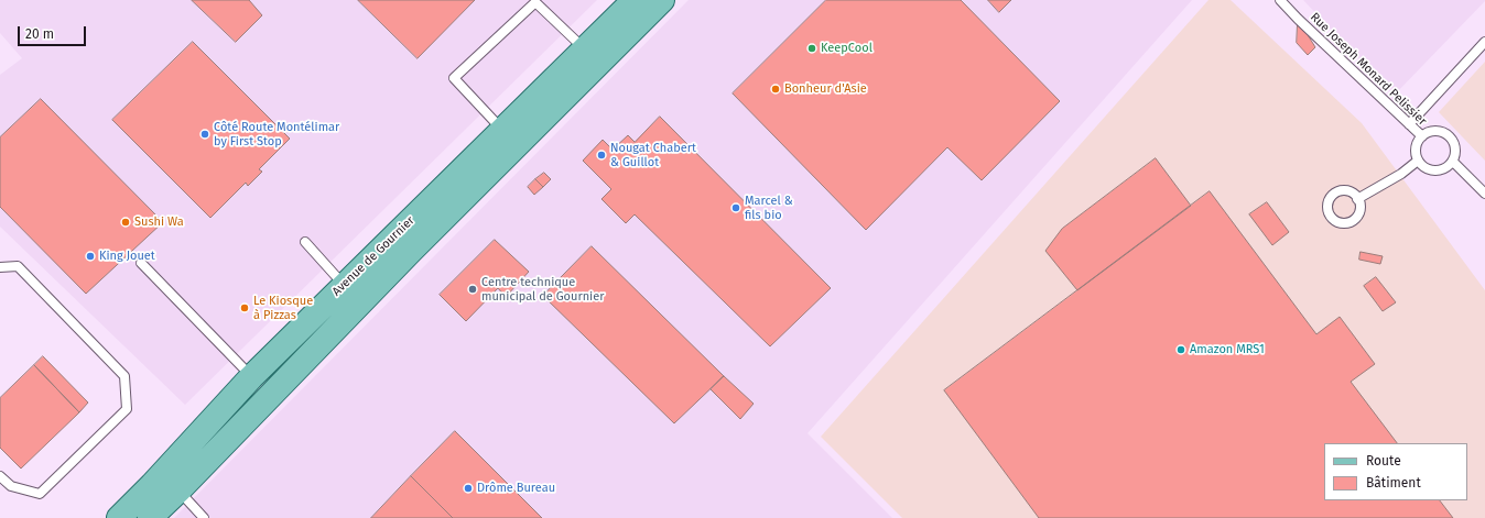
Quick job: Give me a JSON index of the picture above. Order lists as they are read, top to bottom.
{
  "streets": {
    "main road": ["Avenue de Gournier"],
    "lane": ["Rue Joseph Monard Pelissier"]
  },
  "places": [
    "KeepCool",
    "Bonheur d'Asie",
    "Côté Route Montélimar by First Stop",
    "Nougat Chabert & Guillot",
    "Marcel & fils bio",
    "Sushi Wa",
    "King Jouet",
    "Centre technique municipal de Gournier",
    "Le Kiosque à Pizzas",
    "Amazon MRS1",
    "Drôme Bureau"
  ],
  "legend": ["Route", "Bâtiment"],
  "scale_bar": "20 m"
}
